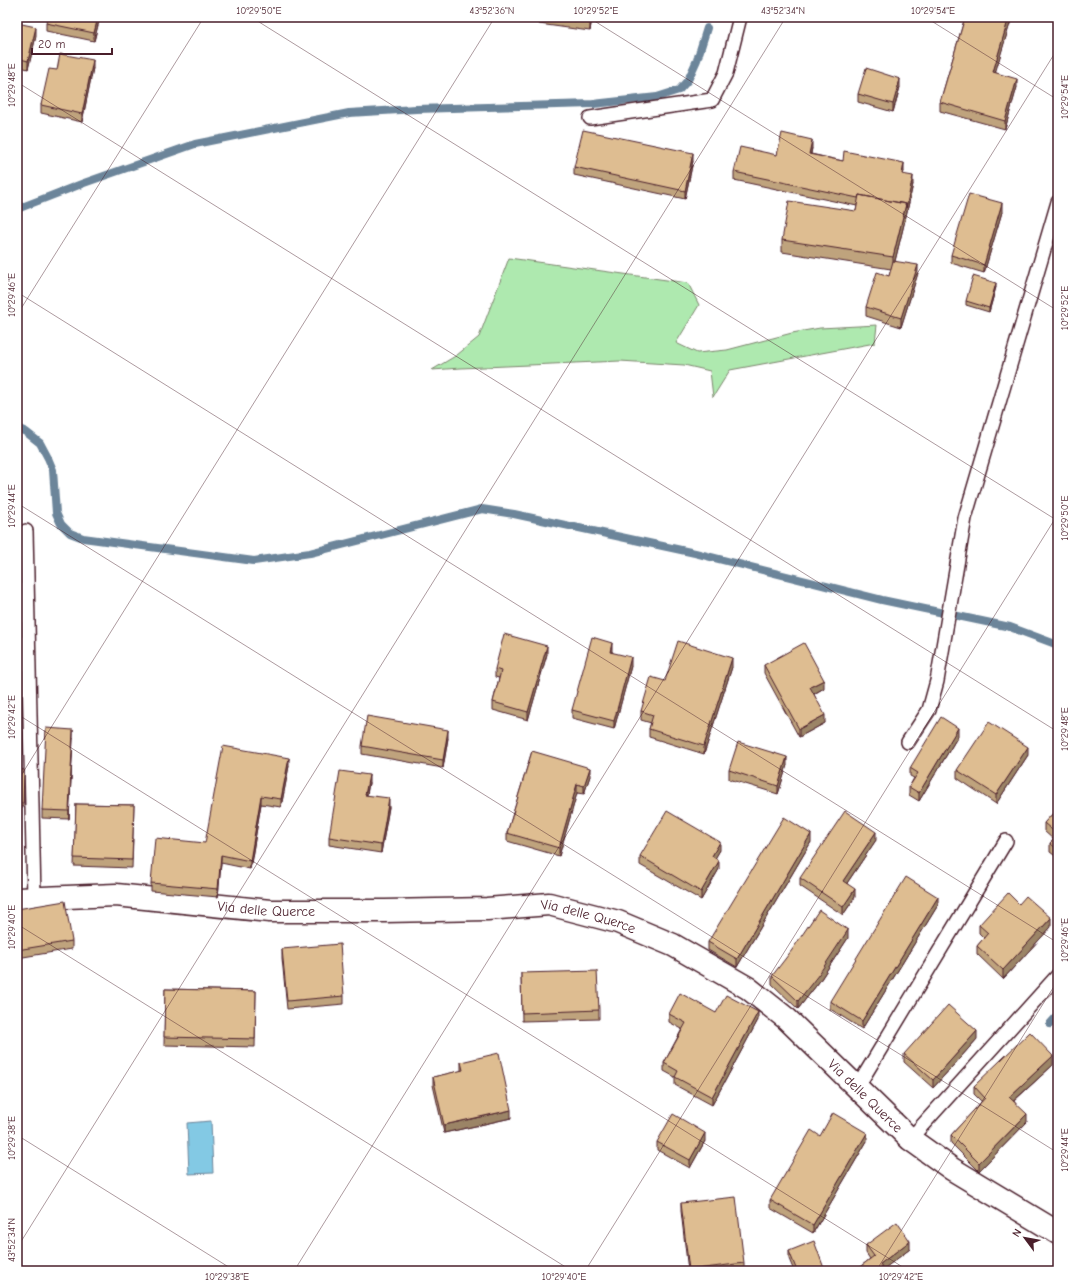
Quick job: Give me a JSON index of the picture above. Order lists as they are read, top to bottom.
{
  "streets": {
    "street": ["Via delle Querce"]
  },
  "scale_bar": "20 m",
  "north": "top left",
  "coordinates": [
    "10°29'50\"E",
    "43°52'36\"N",
    "10°29'52\"E",
    "43°52'34\"N",
    "10°29'54\"E",
    "10°29'48\"E",
    "10°29'46\"E",
    "10°29'44\"E",
    "10°29'42\"E",
    "10°29'40\"E",
    "10°29'38\"E"
  ]
}
